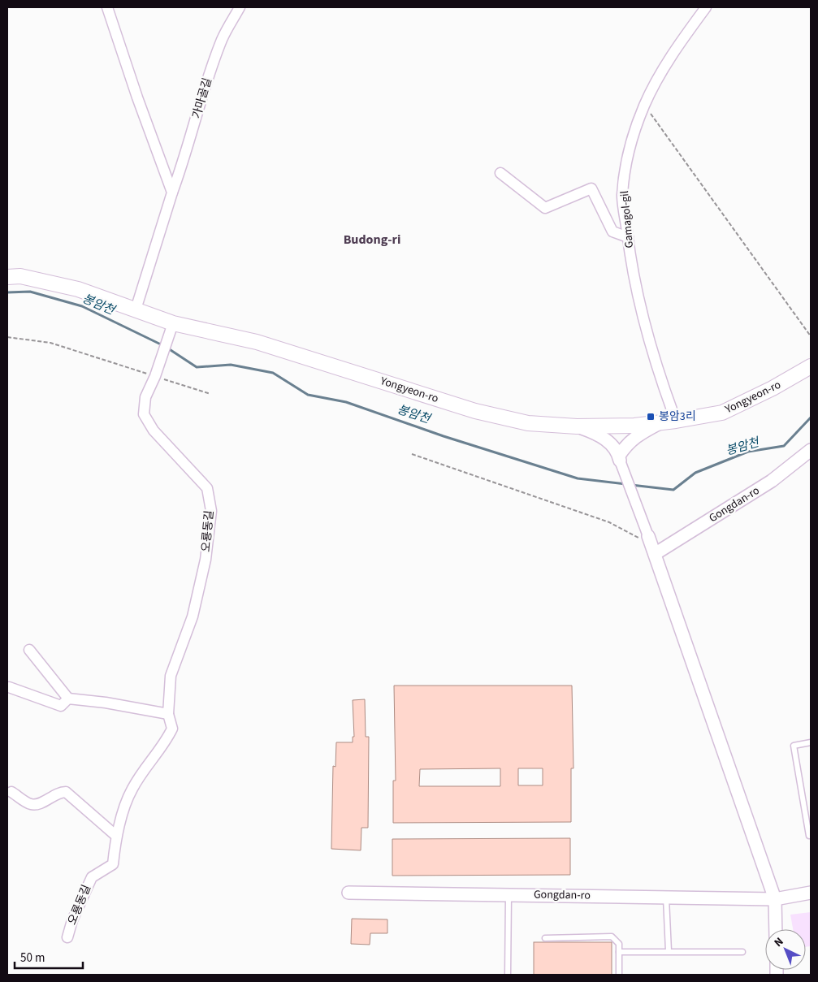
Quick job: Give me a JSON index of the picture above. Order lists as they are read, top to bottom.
{
  "streets": {
    "main road": ["Yongyeon-ro"],
    "street": [
      "가마골길",
      "Gamagol-gil",
      "Gongdan-ro",
      "오룡동길"
    ]
  },
  "crossings": [
    ["가마골길", "Yongyeon-ro"],
    ["Gamagol-gil", "Yongyeon-ro"],
    ["Yongyeon-ro", "오룡동길"]
  ],
  "districts": ["Budong-ri"],
  "water": ["봉암천"],
  "places": {
    "transit": ["봉암3리"]
  },
  "scale_bar": "50 m",
  "north": "top left"
}
